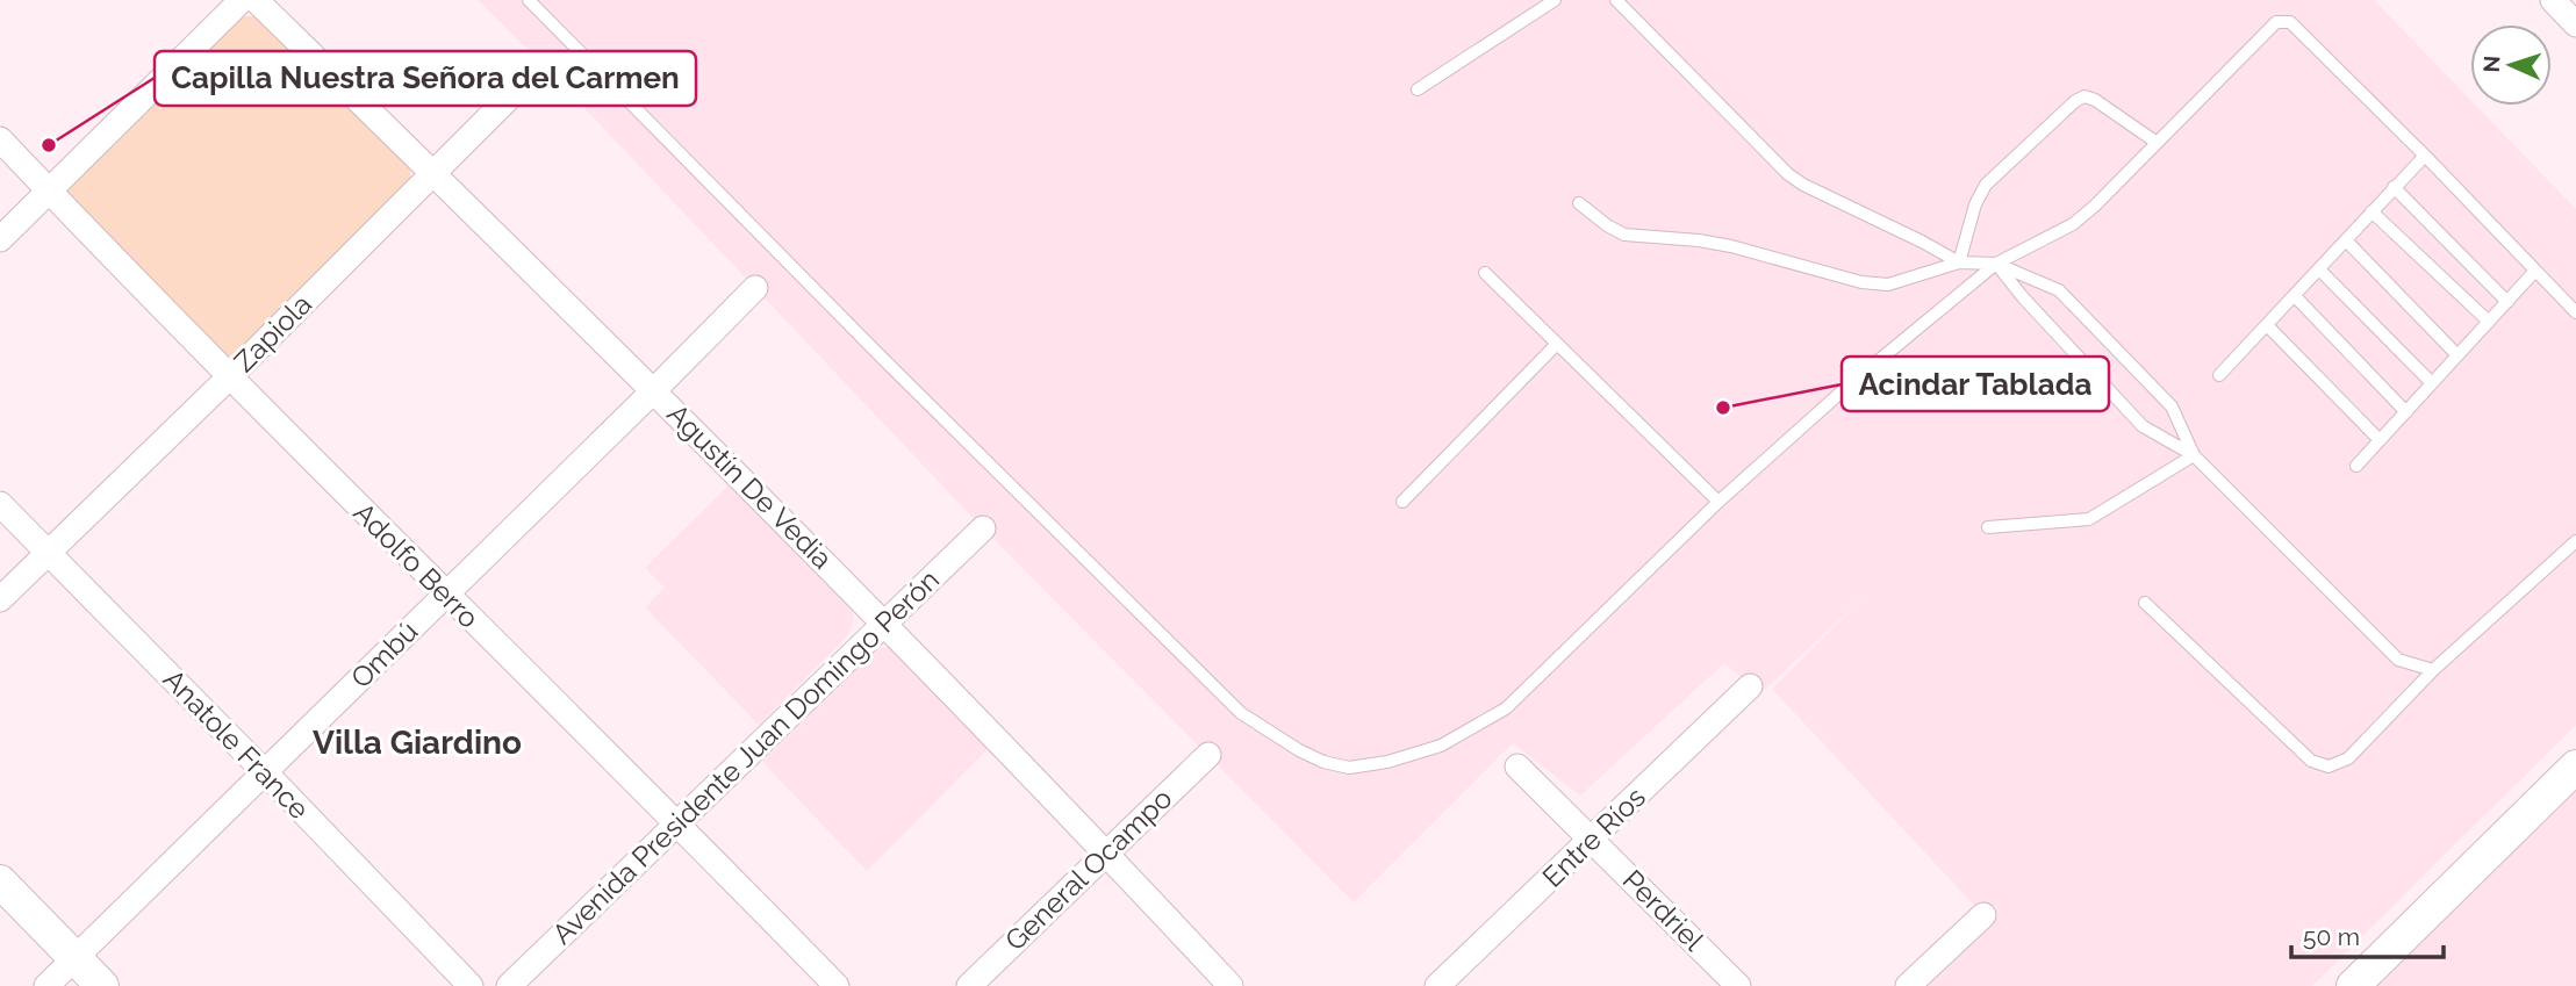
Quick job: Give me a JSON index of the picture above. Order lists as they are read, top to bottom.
{
  "streets": {
    "street": [
      "Zapiola",
      "Agustín De Vedia",
      "Adolfo Berro",
      "Ombú",
      "Anatole France",
      "Avenida Presidente Juan Domingo Perón",
      "Entre Ríos",
      "General Ocampo",
      "Perdriel"
    ]
  },
  "crossings": [
    ["Zapiola", "Agustín De Vedia"],
    ["Zapiola", "Adolfo Berro"],
    ["Zapiola", "Anatole France"],
    ["Agustín De Vedia", "Ombú"],
    ["Agustín De Vedia", "Avenida Presidente Juan Domingo Perón"],
    ["Agustín De Vedia", "General Ocampo"],
    ["Adolfo Berro", "Ombú"],
    ["Adolfo Berro", "Avenida Presidente Juan Domingo Perón"],
    ["Ombú", "Anatole France"],
    ["Entre Ríos", "Perdriel"]
  ],
  "districts": ["Villa Giardino"],
  "places": ["Capilla Nuestra Señora del Carmen", "Acindar Tablada"],
  "scale_bar": "50 m",
  "north": "left"
}
